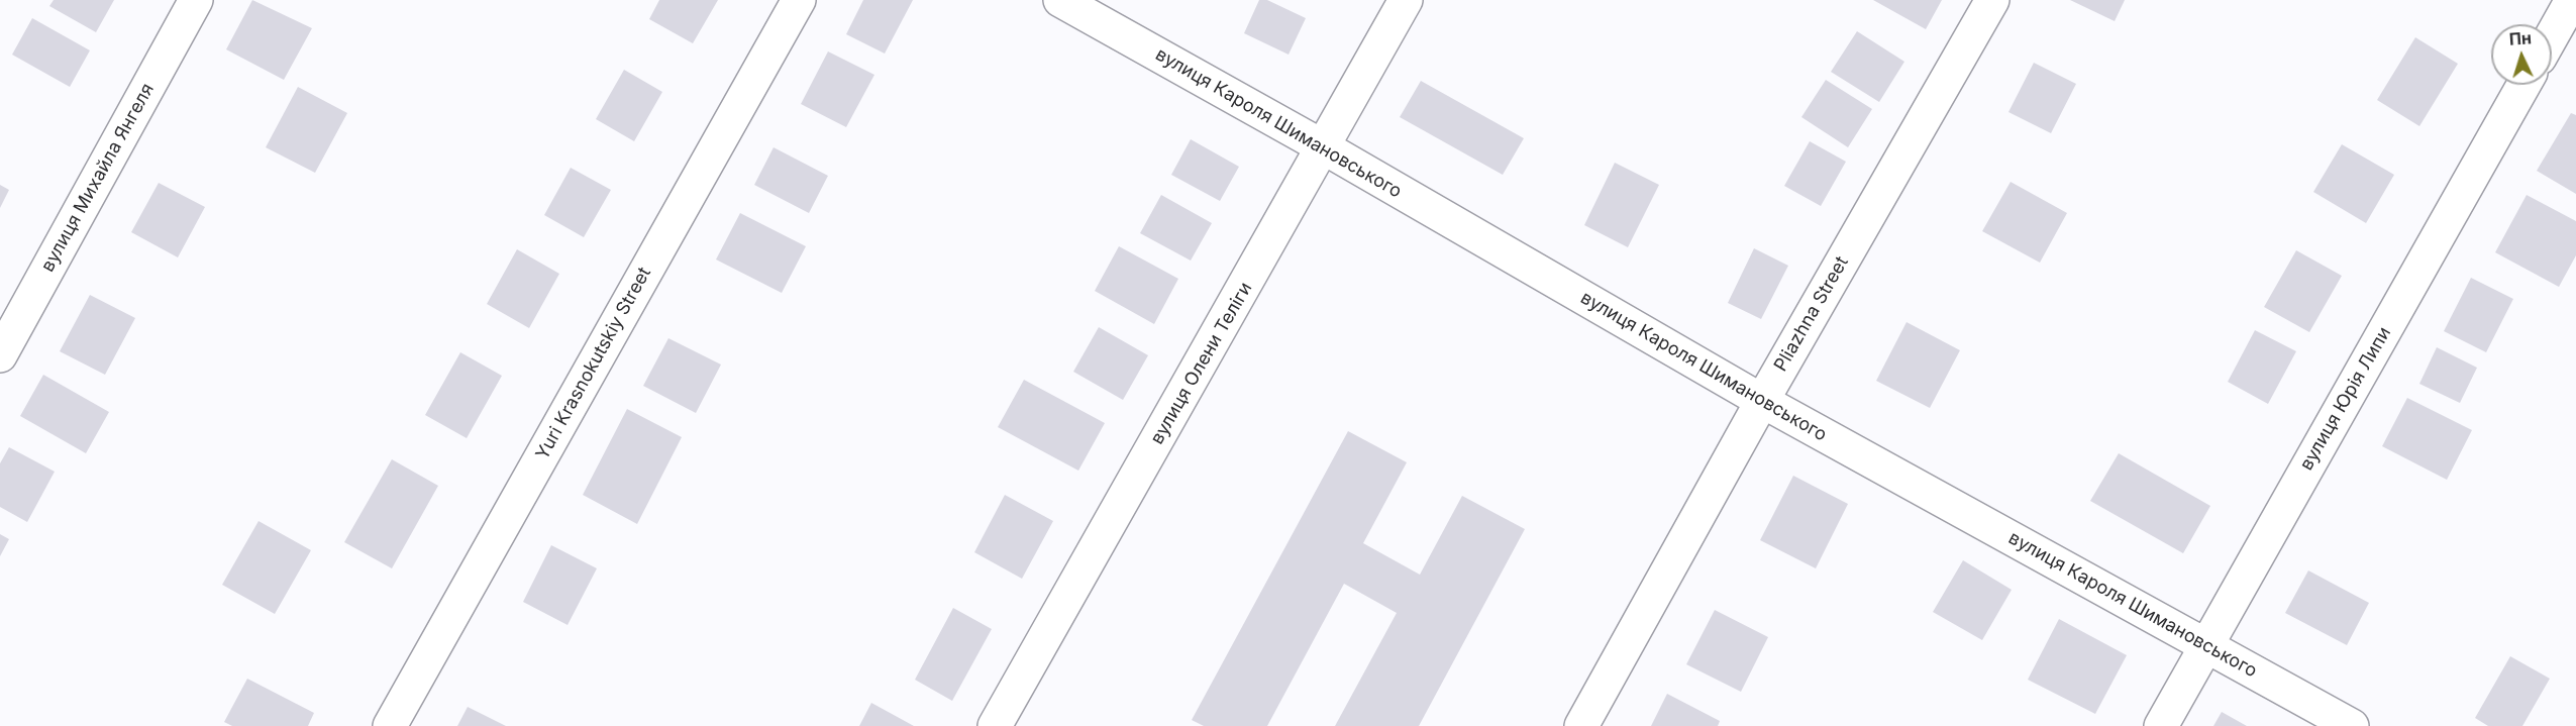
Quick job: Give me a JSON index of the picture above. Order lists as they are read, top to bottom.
{
  "streets": {
    "street": [
      "вулиця Кароля Шимановського",
      "вулиця Михайла Янгеля",
      "Pliazhna Street",
      "Yuri Krasnokutskiy Street",
      "вулиця Олени Теліги",
      "вулиця Юрія Липи"
    ]
  },
  "crossings": [
    ["вулиця Кароля Шимановського", "Pliazhna Street"],
    ["вулиця Кароля Шимановського", "вулиця Олени Теліги"],
    ["вулиця Кароля Шимановського", "вулиця Юрія Липи"]
  ],
  "north": "top"
}
